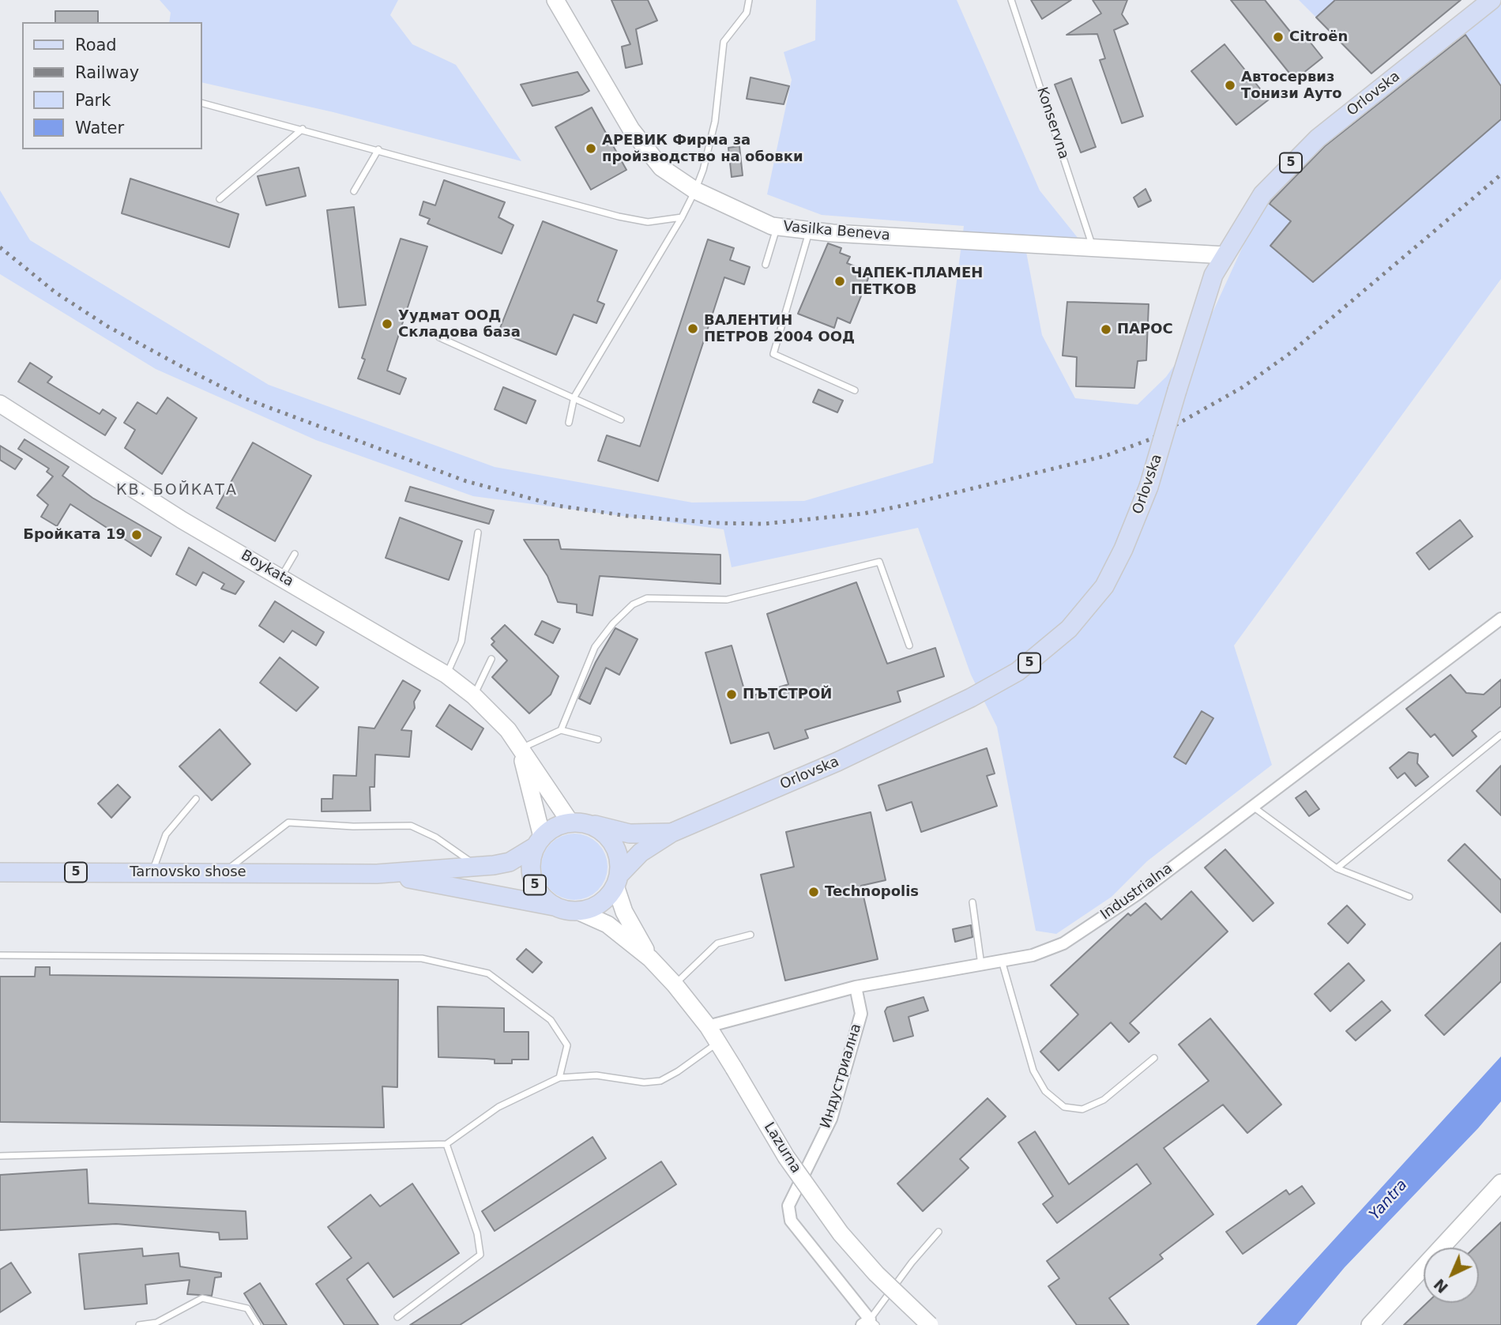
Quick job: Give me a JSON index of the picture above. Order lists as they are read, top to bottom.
{
  "streets": {
    "main road": ["Orlovska", "5", "Tarnovsko shose"],
    "street": [
      "Vasilka Beneva",
      "Boykata",
      "Industrialna",
      "Индустриална",
      "Lazurna"
    ],
    "lane": ["Konservna"]
  },
  "crossings": [
    ["Orlovska", "5"],
    ["Orlovska", "Vasilka Beneva"],
    ["Orlovska", "Boykata"],
    ["Orlovska", "Tarnovsko shose"],
    ["Orlovska", "Lazurna"],
    ["Konservna", "Vasilka Beneva"],
    ["5", "Boykata"],
    ["5", "Tarnovsko shose"],
    ["5", "Lazurna"],
    ["Boykata", "Tarnovsko shose"],
    ["Boykata", "Lazurna"],
    ["Tarnovsko shose", "Lazurna"],
    ["Industrialna", "Индустриална"],
    ["Industrialna", "Lazurna"]
  ],
  "districts": ["КВ. БОЙКАТА"],
  "water": ["Yantra"],
  "places": [
    "Citroën",
    "Автосервиз Тонизи Ауто",
    "АРЕВИК Фирма за пройзводство на обовки",
    "ЧАПЕК-ПЛАМЕН ПЕТКОВ",
    "Уудмат ООД Складова база",
    "ВАЛЕНТИН ПЕТРОВ 2004 ООД",
    "ПАРОС",
    "Бройката 19",
    "ПЪТСТРОЙ",
    "Technopolis"
  ],
  "legend": [
    "Road",
    "Railway",
    "Park",
    "Water"
  ],
  "north": "bottom left"
}
